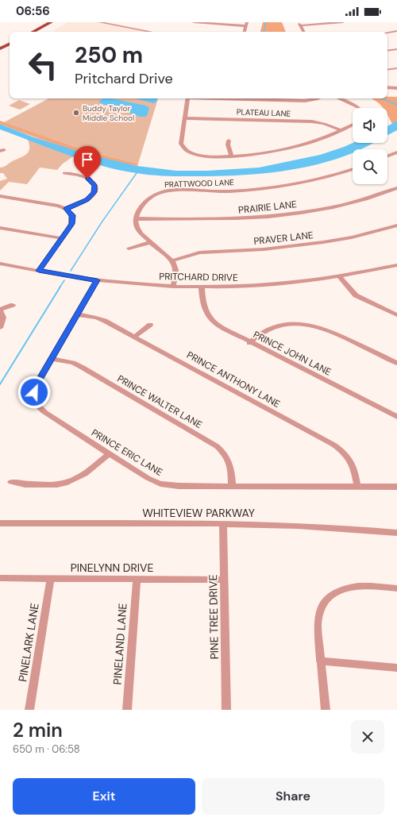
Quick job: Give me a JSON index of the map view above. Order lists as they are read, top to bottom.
{
  "streets": {
    "street": [
      "PLATEAU LANE",
      "PRATTWOOD LANE",
      "PRAIRIE LANE",
      "PRAVER LANE",
      "PRITCHARD DRIVE",
      "PRINCE JOHN LANE",
      "PRINCE ANTHONY LANE",
      "PRINCE WALTER LANE",
      "PRINCE ERIC LANE",
      "WHITEVIEW PARKWAY",
      "PINELYNN DRIVE",
      "PINE TREE DRIVE",
      "PINELARK LANE",
      "PINELAND LANE"
    ]
  },
  "crossings": [
    ["PRATTWOOD LANE", "PRAIRIE LANE"],
    ["PRITCHARD DRIVE", "PRINCE JOHN LANE"],
    ["PRITCHARD DRIVE", "PRINCE ERIC LANE"],
    ["PRINCE ANTHONY LANE", "PRINCE ERIC LANE"],
    ["PRINCE WALTER LANE", "PRINCE ERIC LANE"],
    ["WHITEVIEW PARKWAY", "PINE TREE DRIVE"],
    ["PINELYNN DRIVE", "PINE TREE DRIVE"],
    ["PINELYNN DRIVE", "PINELARK LANE"],
    ["PINELYNN DRIVE", "PINELAND LANE"]
  ],
  "places": ["Buddy Taylor Middle School"],
  "page": {
    "status": "06:56",
    "turn": ["250 m", "Pritchard Drive"],
    "heading": ["2 min", "650 m · 06:58"],
    "buttons": ["Exit", "Share"]
  }
}
